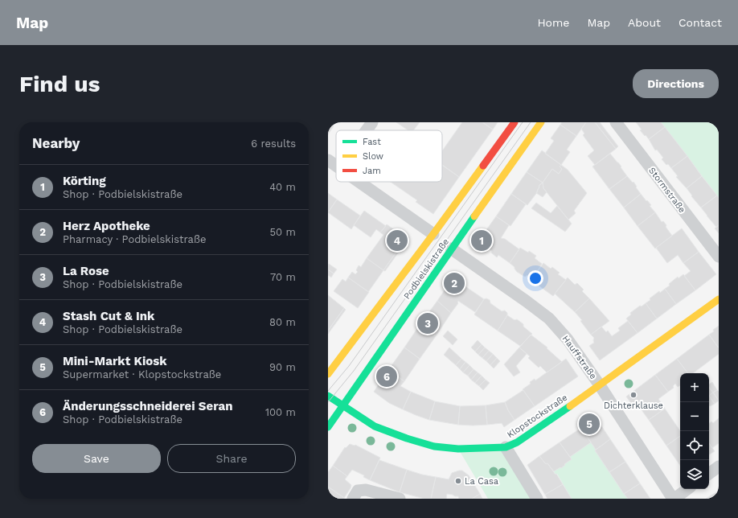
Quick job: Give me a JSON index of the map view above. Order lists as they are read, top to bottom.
{
  "streets": {
    "main road": ["Podbielskistraße", "Klopstockstraße"],
    "street": ["Stormstraße", "Hauffstraße"]
  },
  "crossings": [
    ["Podbielskistraße", "Hauffstraße"],
    ["Podbielskistraße", "Klopstockstraße"],
    ["Hauffstraße", "Klopstockstraße"]
  ],
  "places": ["Dichterklause", "La Casa"],
  "legend": ["Fast", "Slow", "Jam"],
  "page": {
    "header": "Map",
    "nav": [
      "Home",
      "Map",
      "About",
      "Contact"
    ],
    "buttons": [
      "Directions",
      ["Save", "Share"]
    ],
    "title": "Find us",
    "heading": ["Nearby", "6 results"],
    "list": [
      {
        "mark": "1",
        "name": "Körting",
        "note": "Shop · Podbielskistraße",
        "value": "40 m"
      },
      {
        "mark": "2",
        "name": "Herz Apotheke",
        "note": "Pharmacy · Podbielskistraße",
        "value": "50 m"
      },
      {
        "mark": "3",
        "name": "La Rose",
        "note": "Shop · Podbielskistraße",
        "value": "70 m"
      },
      {
        "mark": "4",
        "name": "Stash Cut & Ink",
        "note": "Shop · Podbielskistraße",
        "value": "80 m"
      },
      {
        "mark": "5",
        "name": "Mini-Markt Kiosk",
        "note": "Supermarket · Klopstockstraße",
        "value": "90 m"
      },
      {
        "mark": "6",
        "name": "Änderungsschneiderei Seran",
        "note": "Shop · Podbielskistraße",
        "value": "100 m"
      }
    ],
    "pins": [
      "1",
      "4",
      "2",
      "3",
      "6",
      "5"
    ],
    "map_buttons": ["+", "−"]
  }
}
